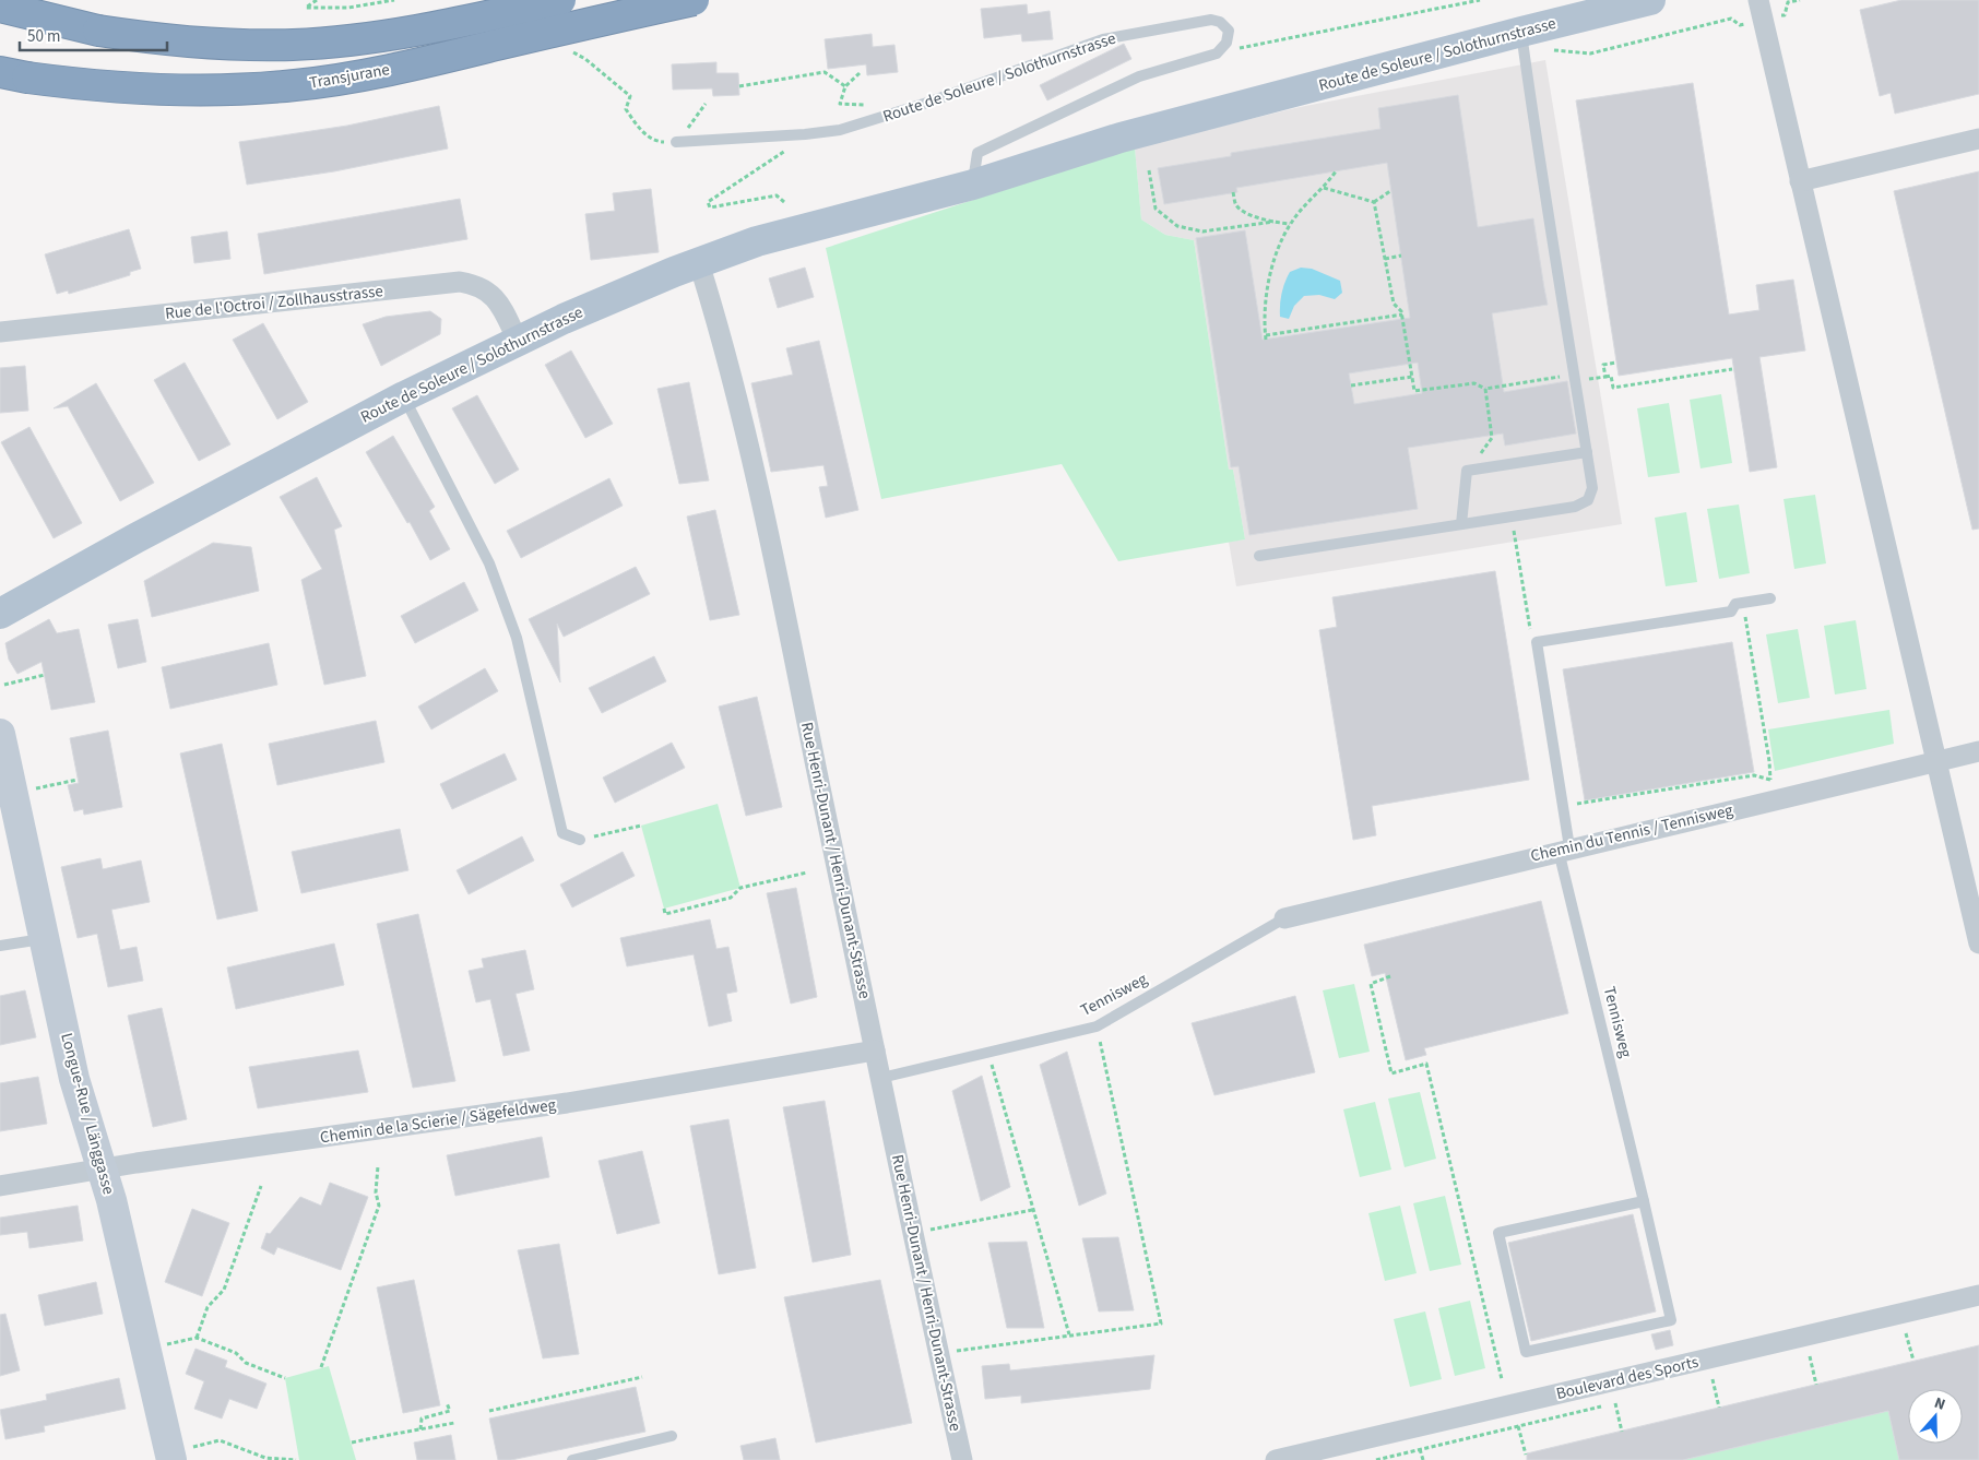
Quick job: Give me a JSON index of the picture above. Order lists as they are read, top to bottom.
{
  "streets": {
    "highway": ["Transjurane"],
    "main road": ["Route de Soleure / Solothurnstrasse"],
    "street": [
      "Rue de l'Octroi / Zollhausstrasse",
      "Chemin du Tennis / Tennisweg",
      "Rue Henri-Dunant / Henri-Dunant-Strasse",
      "Longue-Rue / Länggasse",
      "Chemin de la Scierie / Sägefeldweg",
      "Boulevard des Sports"
    ],
    "lane": ["Tennisweg"]
  },
  "crossings": [
    ["Route de Soleure / Solothurnstrasse", "Rue de l'Octroi / Zollhausstrasse"],
    ["Route de Soleure / Solothurnstrasse", "Rue Henri-Dunant / Henri-Dunant-Strasse"],
    ["Chemin du Tennis / Tennisweg", "Tennisweg"],
    ["Rue Henri-Dunant / Henri-Dunant-Strasse", "Tennisweg"],
    ["Rue Henri-Dunant / Henri-Dunant-Strasse", "Chemin de la Scierie / Sägefeldweg"],
    ["Longue-Rue / Länggasse", "Chemin de la Scierie / Sägefeldweg"]
  ],
  "scale_bar": "50 m",
  "north": "top"
}
